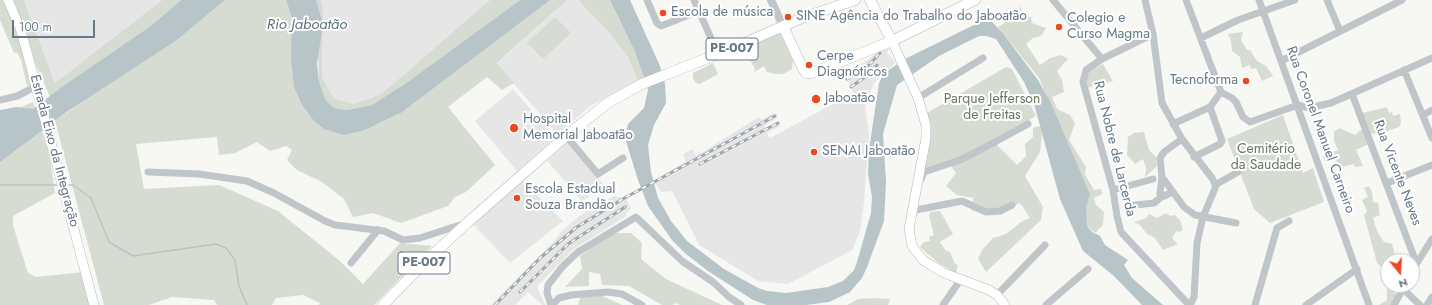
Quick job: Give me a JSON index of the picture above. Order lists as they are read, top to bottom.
{
  "streets": {
    "main road": ["PE-007", "Estrada Eixo da Integração"],
    "street": ["Rua Coronel Manuel Carneiro", "Rua Nobre de Larcerda", "Rua Vicente Neves"]
  },
  "water": ["Rio Jaboatão"],
  "parks": ["Parque Jefferson de Freitas", "Cemitério da Saudade"],
  "places": [
    "Escola de música",
    "SINE Agência do Trabalho do Jaboatão",
    "Colegio e Curso Magma",
    "Cerpe Diagnóticos",
    "Tecnoforma",
    "Jaboatão",
    "Hospital Memorial Jaboatão",
    "SENAI Jaboatão",
    "Escola Estadual Souza Brandão"
  ],
  "scale_bar": "100 m",
  "north": "bottom"
}
